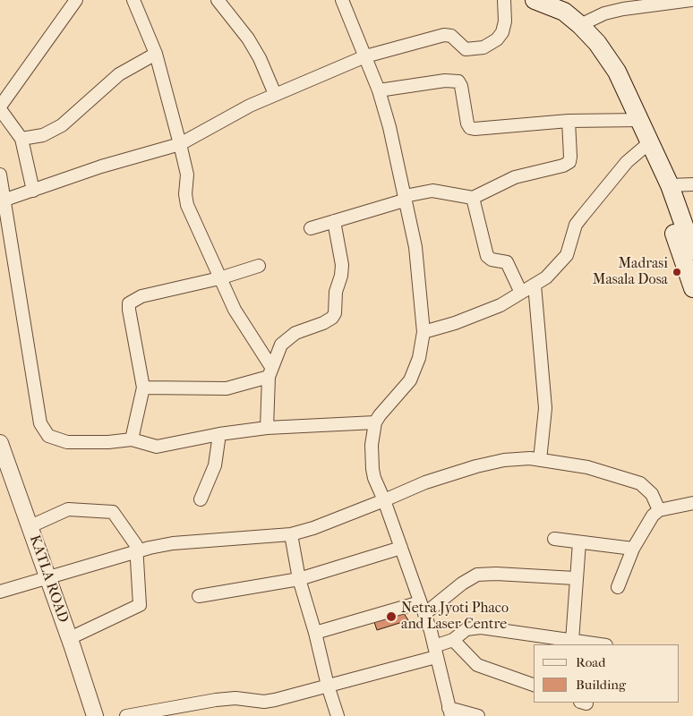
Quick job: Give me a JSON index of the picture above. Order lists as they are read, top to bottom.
{
  "streets": {
    "street": ["KATLA ROAD"]
  },
  "places": ["Madrasi Masala Dosa", "Netra Jyoti Phaco and Laser Centre"],
  "legend": ["Road", "Building"]
}
